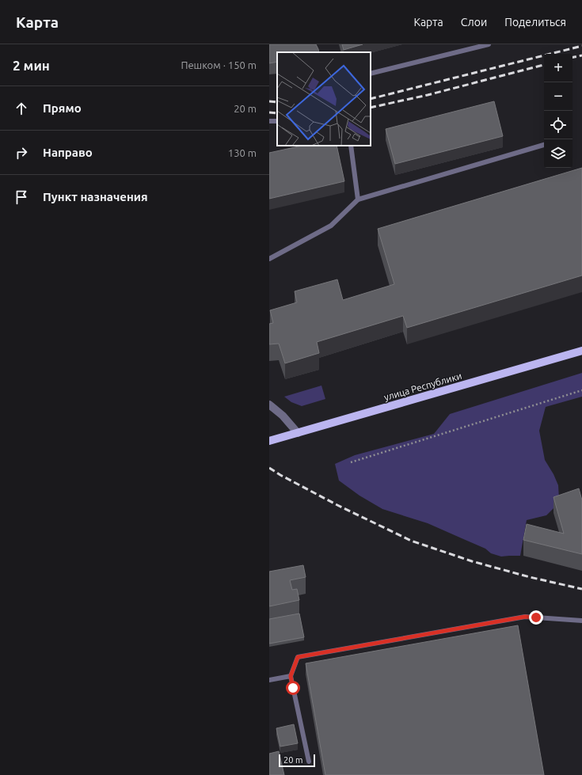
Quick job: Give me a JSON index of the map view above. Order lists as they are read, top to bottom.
{
  "streets": {
    "main road": ["улица Республики"]
  },
  "scale_bar": "20 m",
  "page": {
    "header": "Карта",
    "nav": ["Карта", "Слои", "Поделиться"],
    "heading": ["2 мин", "Пешком · 150 m"],
    "map_buttons": ["+", "−"],
    "list": [
      ["Прямо", "20 m"],
      ["Направо", "130 m"],
      "Пункт назначения"
    ],
    "scale": "20 m"
  }
}
